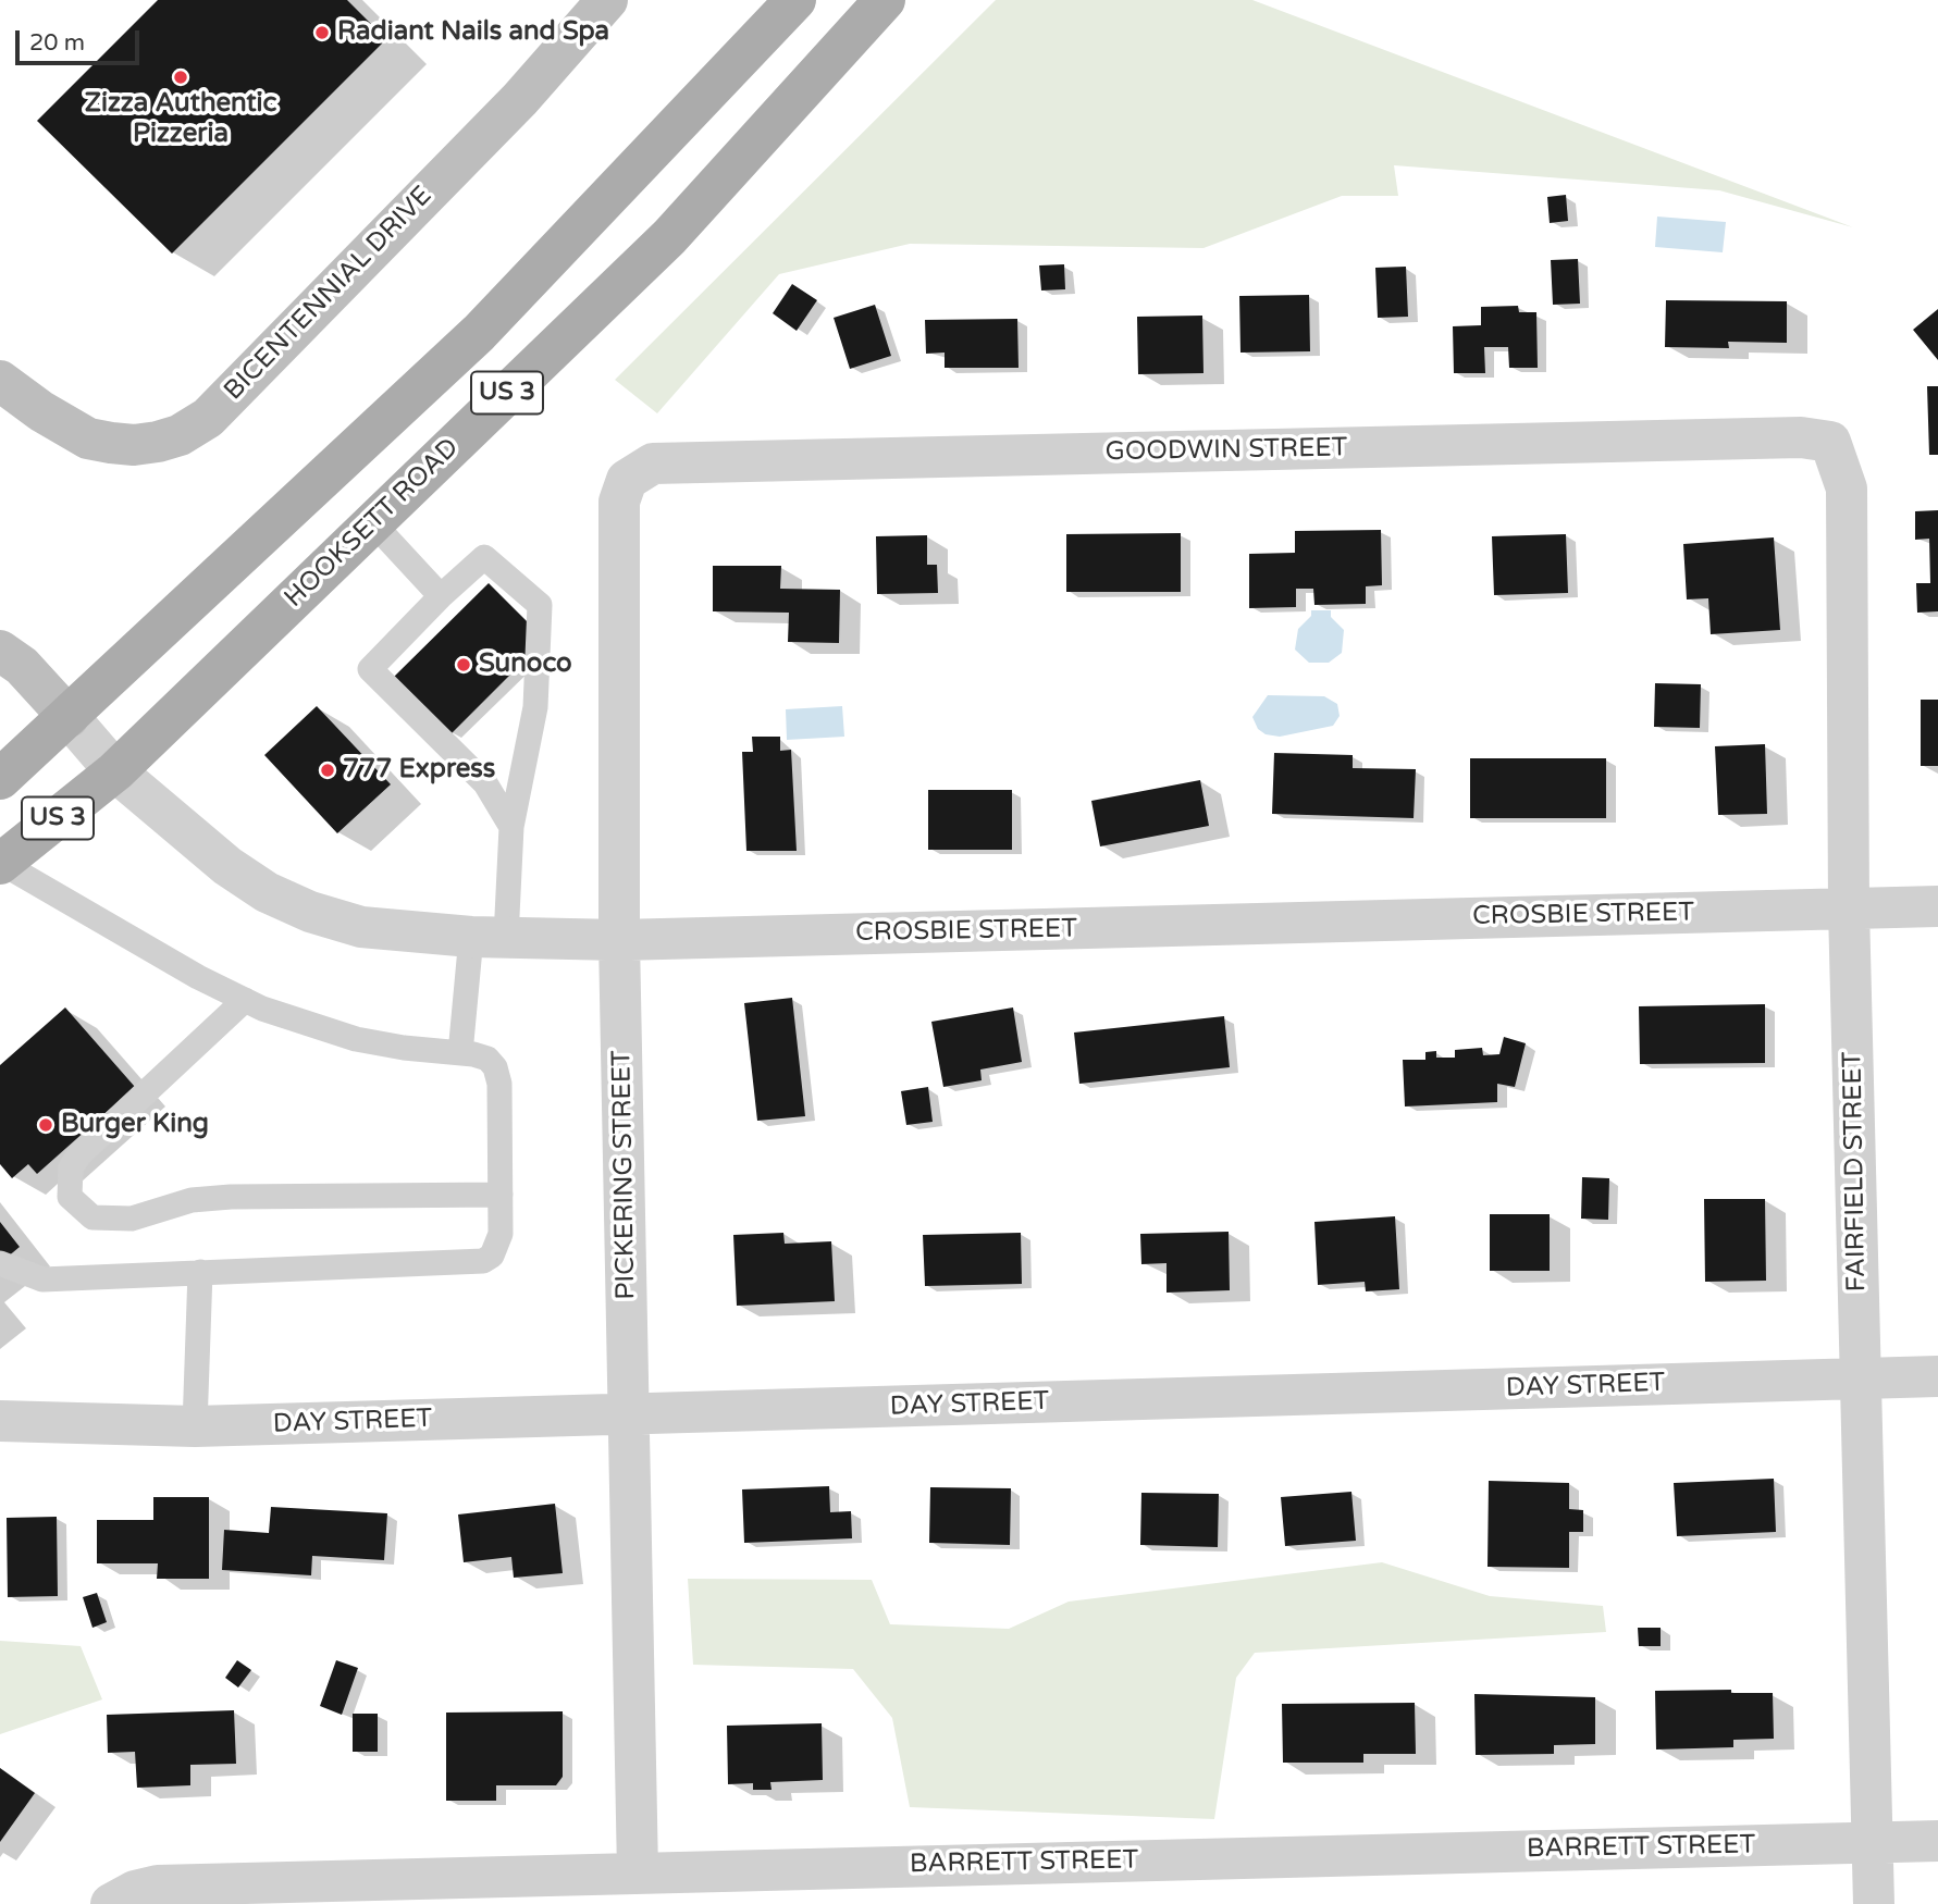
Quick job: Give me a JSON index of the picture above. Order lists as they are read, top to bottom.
{
  "streets": {
    "main road": ["US 3", "HOOKSETT ROAD"],
    "street": [
      "BICENTENNIAL DRIVE",
      "GOODWIN STREET",
      "CROSBIE STREET",
      "FAIRFIELD STREET",
      "PICKERING STREET",
      "DAY STREET",
      "BARRETT STREET"
    ]
  },
  "crossings": [
    ["US 3", "CROSBIE STREET"],
    ["GOODWIN STREET", "FAIRFIELD STREET"],
    ["GOODWIN STREET", "PICKERING STREET"],
    ["HOOKSETT ROAD", "CROSBIE STREET"],
    ["CROSBIE STREET", "FAIRFIELD STREET"],
    ["CROSBIE STREET", "PICKERING STREET"],
    ["FAIRFIELD STREET", "DAY STREET"],
    ["FAIRFIELD STREET", "BARRETT STREET"],
    ["PICKERING STREET", "DAY STREET"],
    ["PICKERING STREET", "BARRETT STREET"]
  ],
  "places": [
    "Radiant Nails and Spa",
    "Zizza Authentic Pizzeria",
    "Sunoco",
    "777 Express",
    "Burger King"
  ],
  "scale_bar": "20 m"
}
